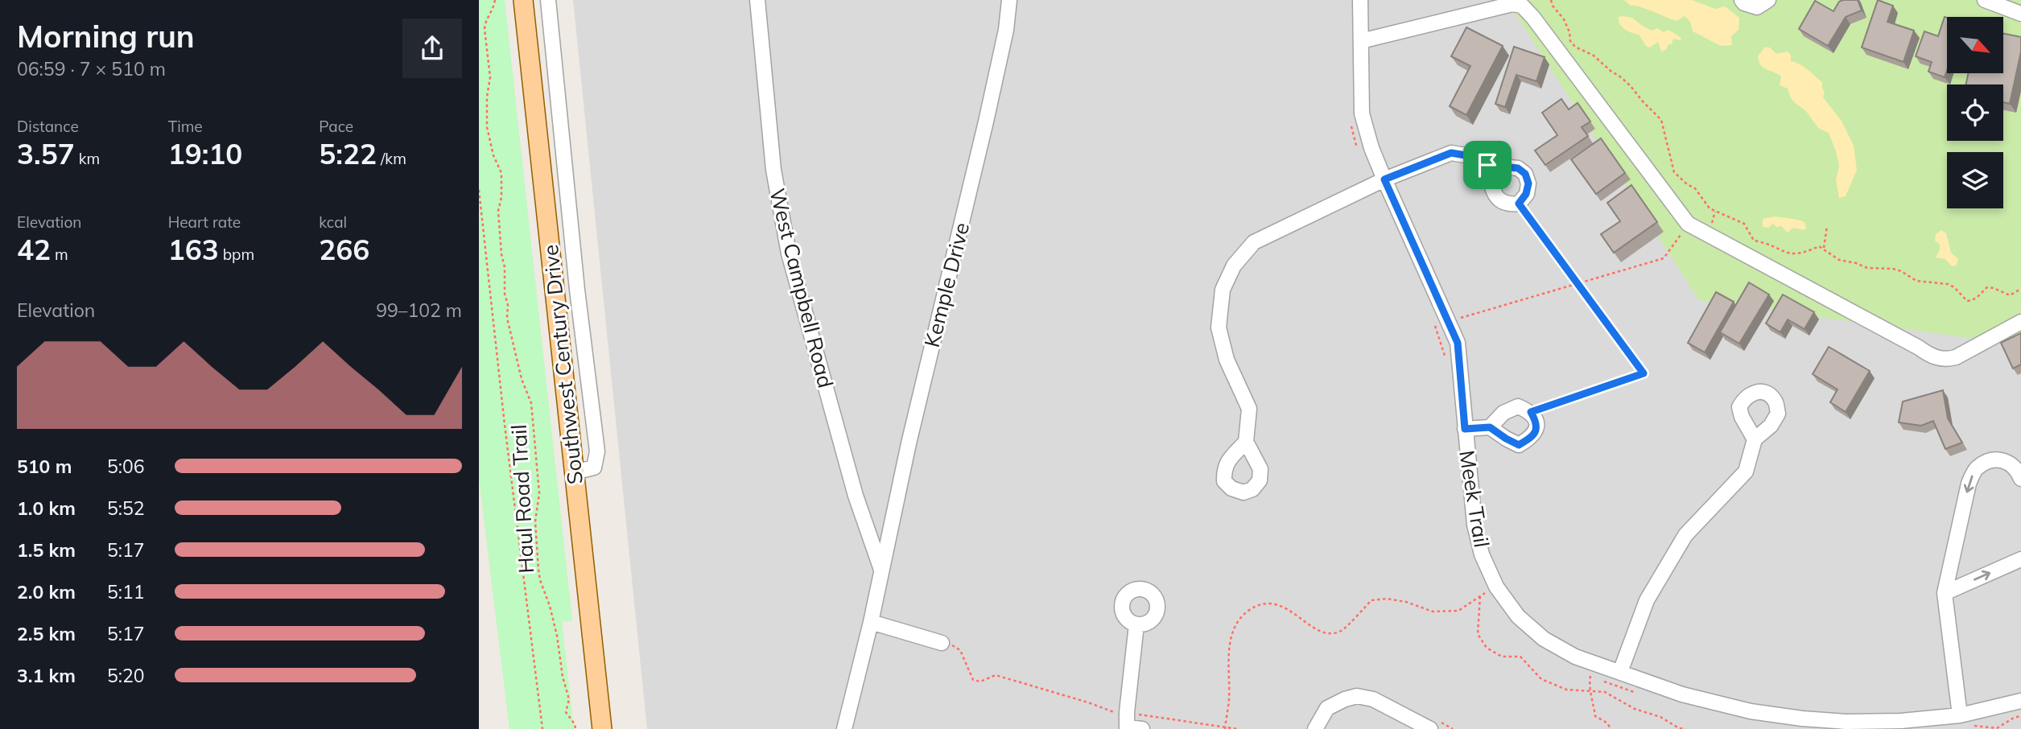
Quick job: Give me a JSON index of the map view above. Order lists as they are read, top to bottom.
{
  "streets": {
    "main road": ["Southwest Century Drive"],
    "street": ["Kemple Drive", "West Campbell Road", "Meek Trail"],
    "path": ["Haul Road Trail"]
  },
  "crossings": [
    ["Kemple Drive", "West Campbell Road"]
  ],
  "north": "bottom right",
  "page": {
    "heading": ["Morning run", "06:59 · 7 × 510 m"],
    "stats": [
      ["Distance", "3.57 km"],
      ["Time", "19:10"],
      ["Pace", "5:22 /km"],
      ["Elevation", "42 m"],
      ["Heart rate", "163 bpm"],
      ["kcal", "266"]
    ],
    "chart": ["Elevation", "99–102 m"],
    "list": [
      {
        "name": "510 m",
        "note": "5:06"
      },
      {
        "name": "1.0 km",
        "note": "5:52"
      },
      {
        "name": "1.5 km",
        "note": "5:17"
      },
      {
        "name": "2.0 km",
        "note": "5:11"
      },
      {
        "name": "2.5 km",
        "note": "5:17"
      },
      {
        "name": "3.1 km",
        "note": "5:20"
      }
    ]
  }
}
